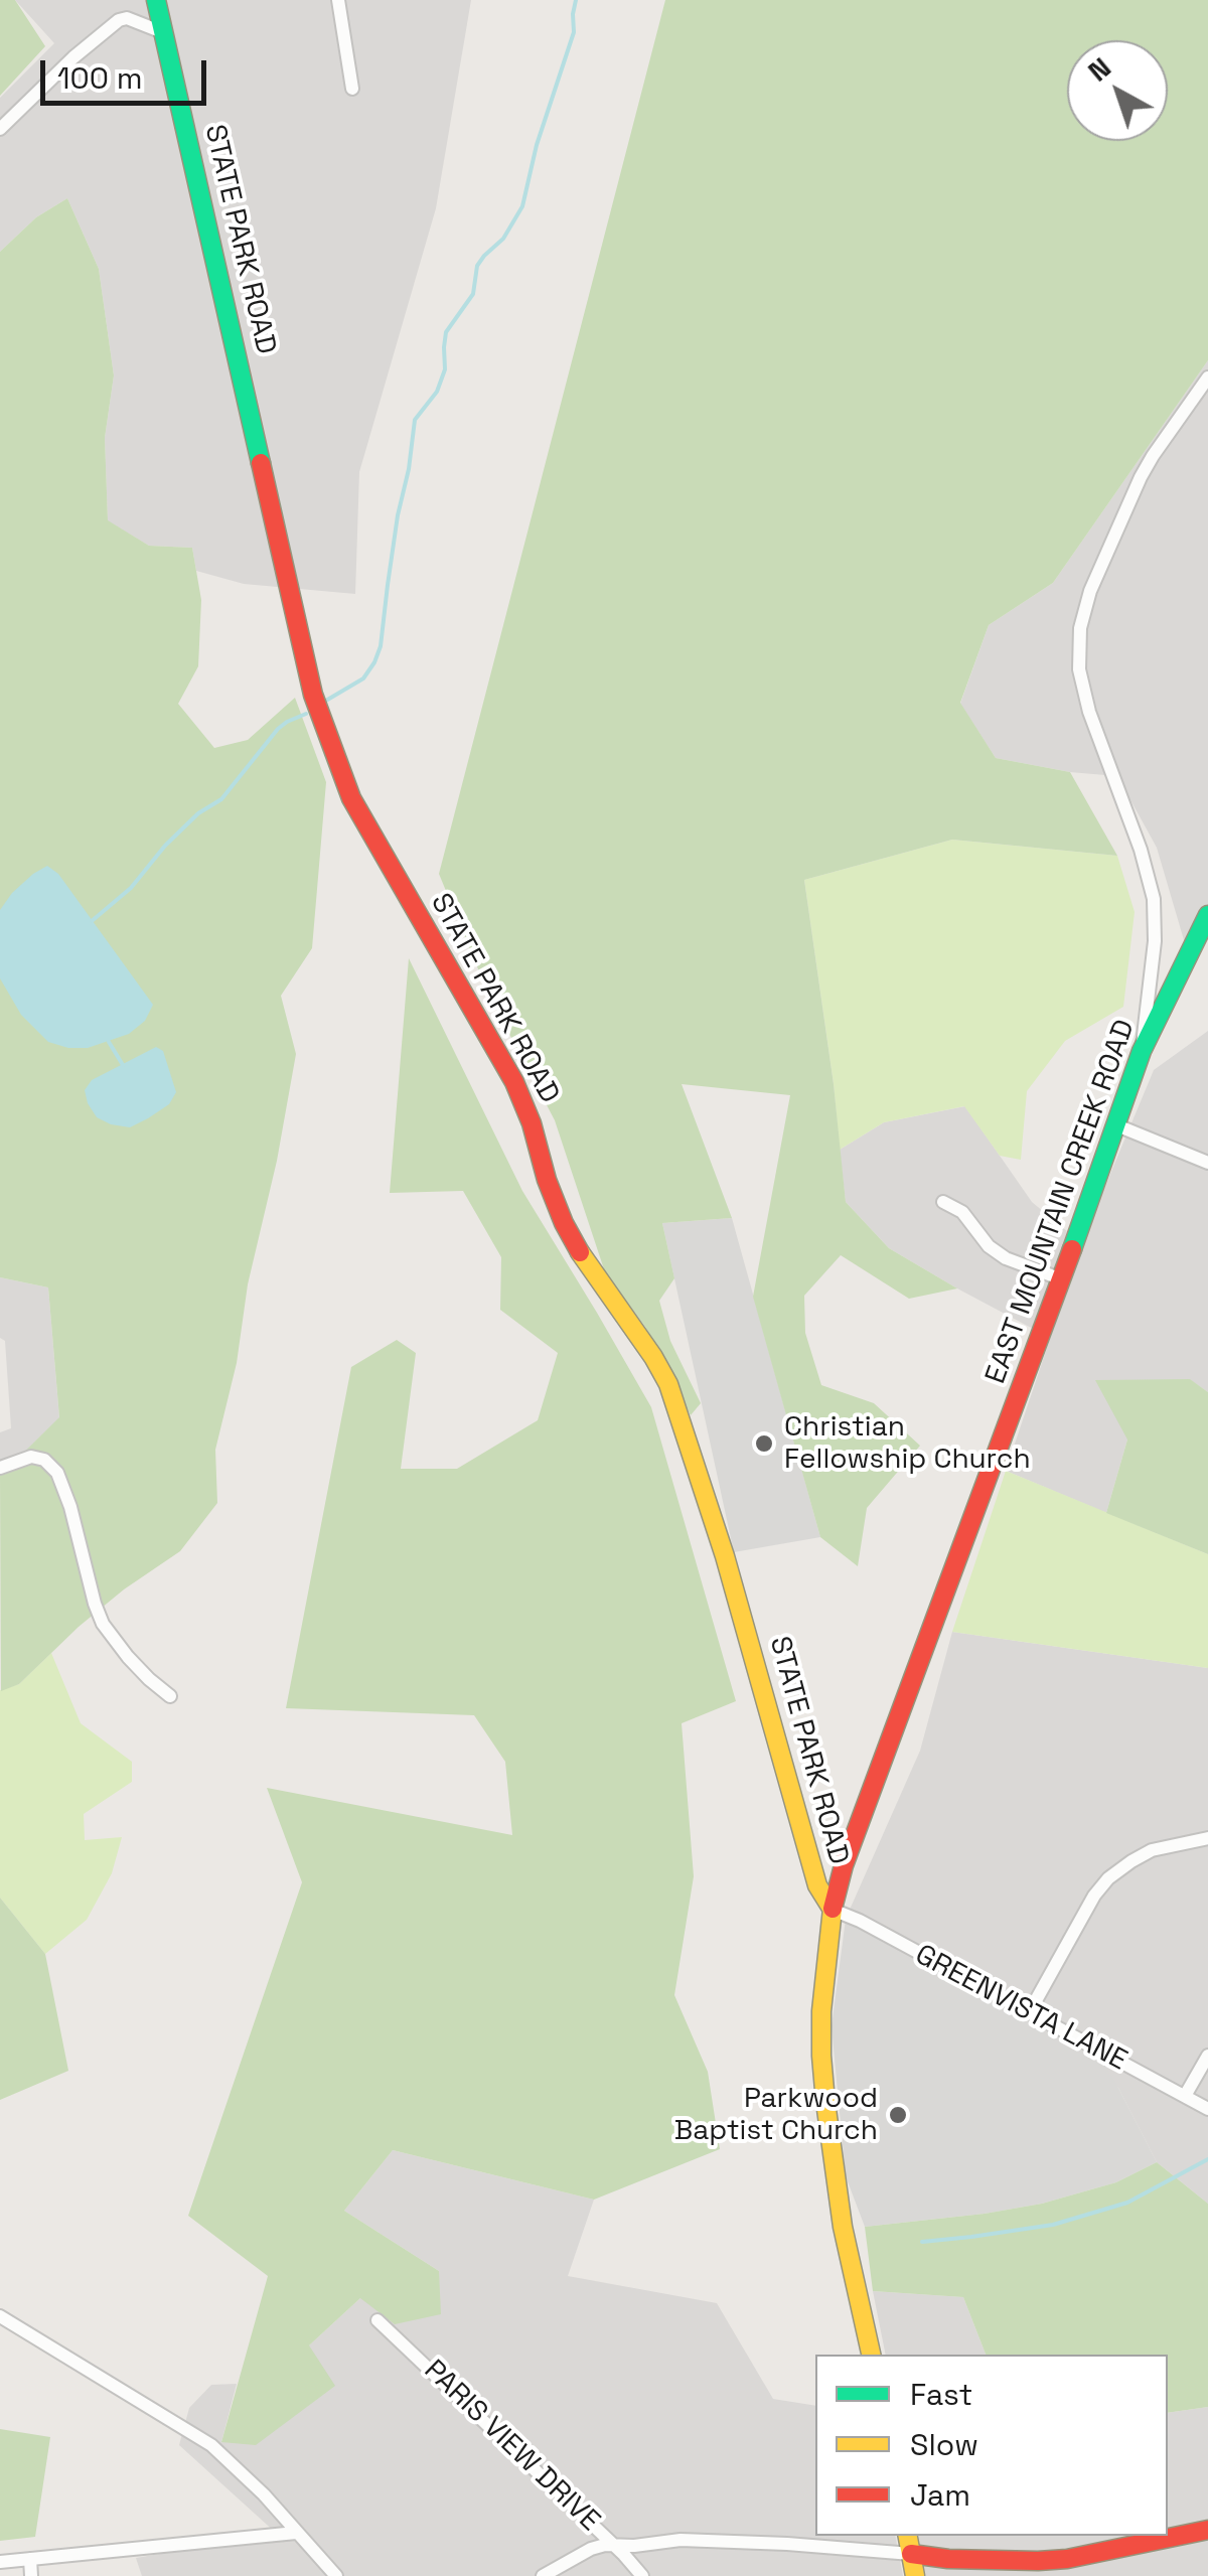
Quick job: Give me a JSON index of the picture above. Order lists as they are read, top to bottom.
{
  "streets": {
    "street": [
      "STATE PARK ROAD",
      "EAST MOUNTAIN CREEK ROAD",
      "GREENVISTA LANE",
      "PARIS VIEW DRIVE"
    ]
  },
  "crossings": [
    ["STATE PARK ROAD", "EAST MOUNTAIN CREEK ROAD"],
    ["STATE PARK ROAD", "GREENVISTA LANE"],
    ["EAST MOUNTAIN CREEK ROAD", "GREENVISTA LANE"]
  ],
  "places": ["Christian Fellowship Church", "Parkwood Baptist Church"],
  "legend": ["Fast", "Slow", "Jam"],
  "scale_bar": "100 m",
  "north": "top left"
}
